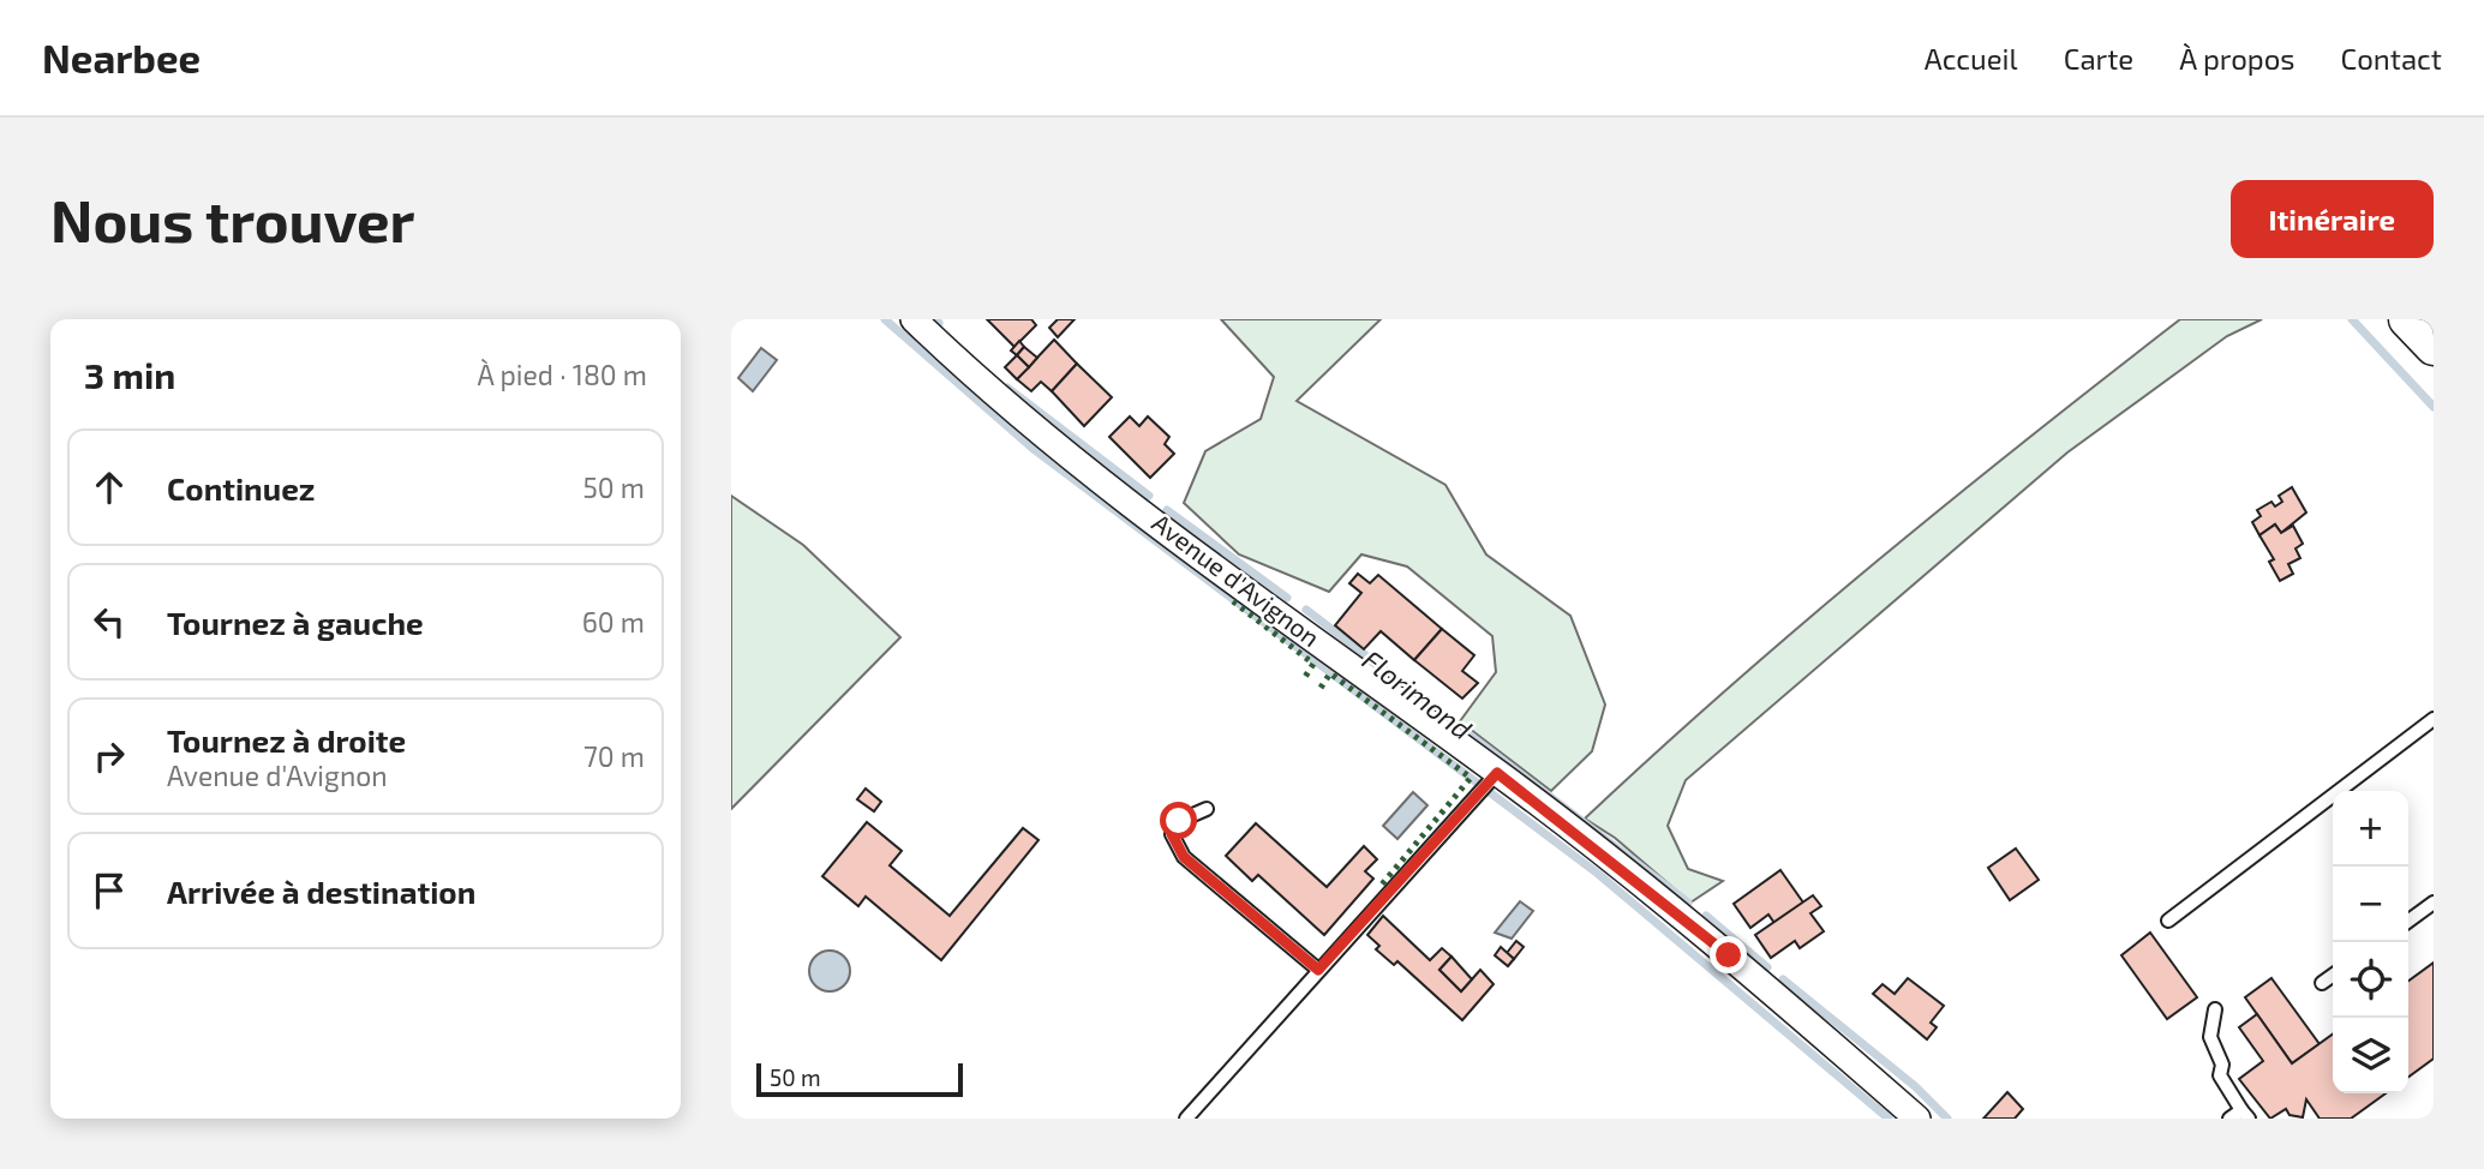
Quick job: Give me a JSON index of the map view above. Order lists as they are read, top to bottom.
{
  "streets": {
    "street": ["Avenue d'Avignon"]
  },
  "water": ["Florimond"],
  "scale_bar": "50 m",
  "page": {
    "header": "Nearbee",
    "nav": [
      "Accueil",
      "Carte",
      "À propos",
      "Contact"
    ],
    "buttons": "Itinéraire",
    "title": "Nous trouver",
    "heading": ["3 min", "À pied · 180 m"],
    "list": [
      ["Continuez", "50 m"],
      ["Tournez à gauche", "60 m"],
      ["Tournez à droite", "Avenue d'Avignon", "70 m"],
      "Arrivée à destination"
    ],
    "map_buttons": ["+", "−"],
    "scale": "50 m"
  }
}
